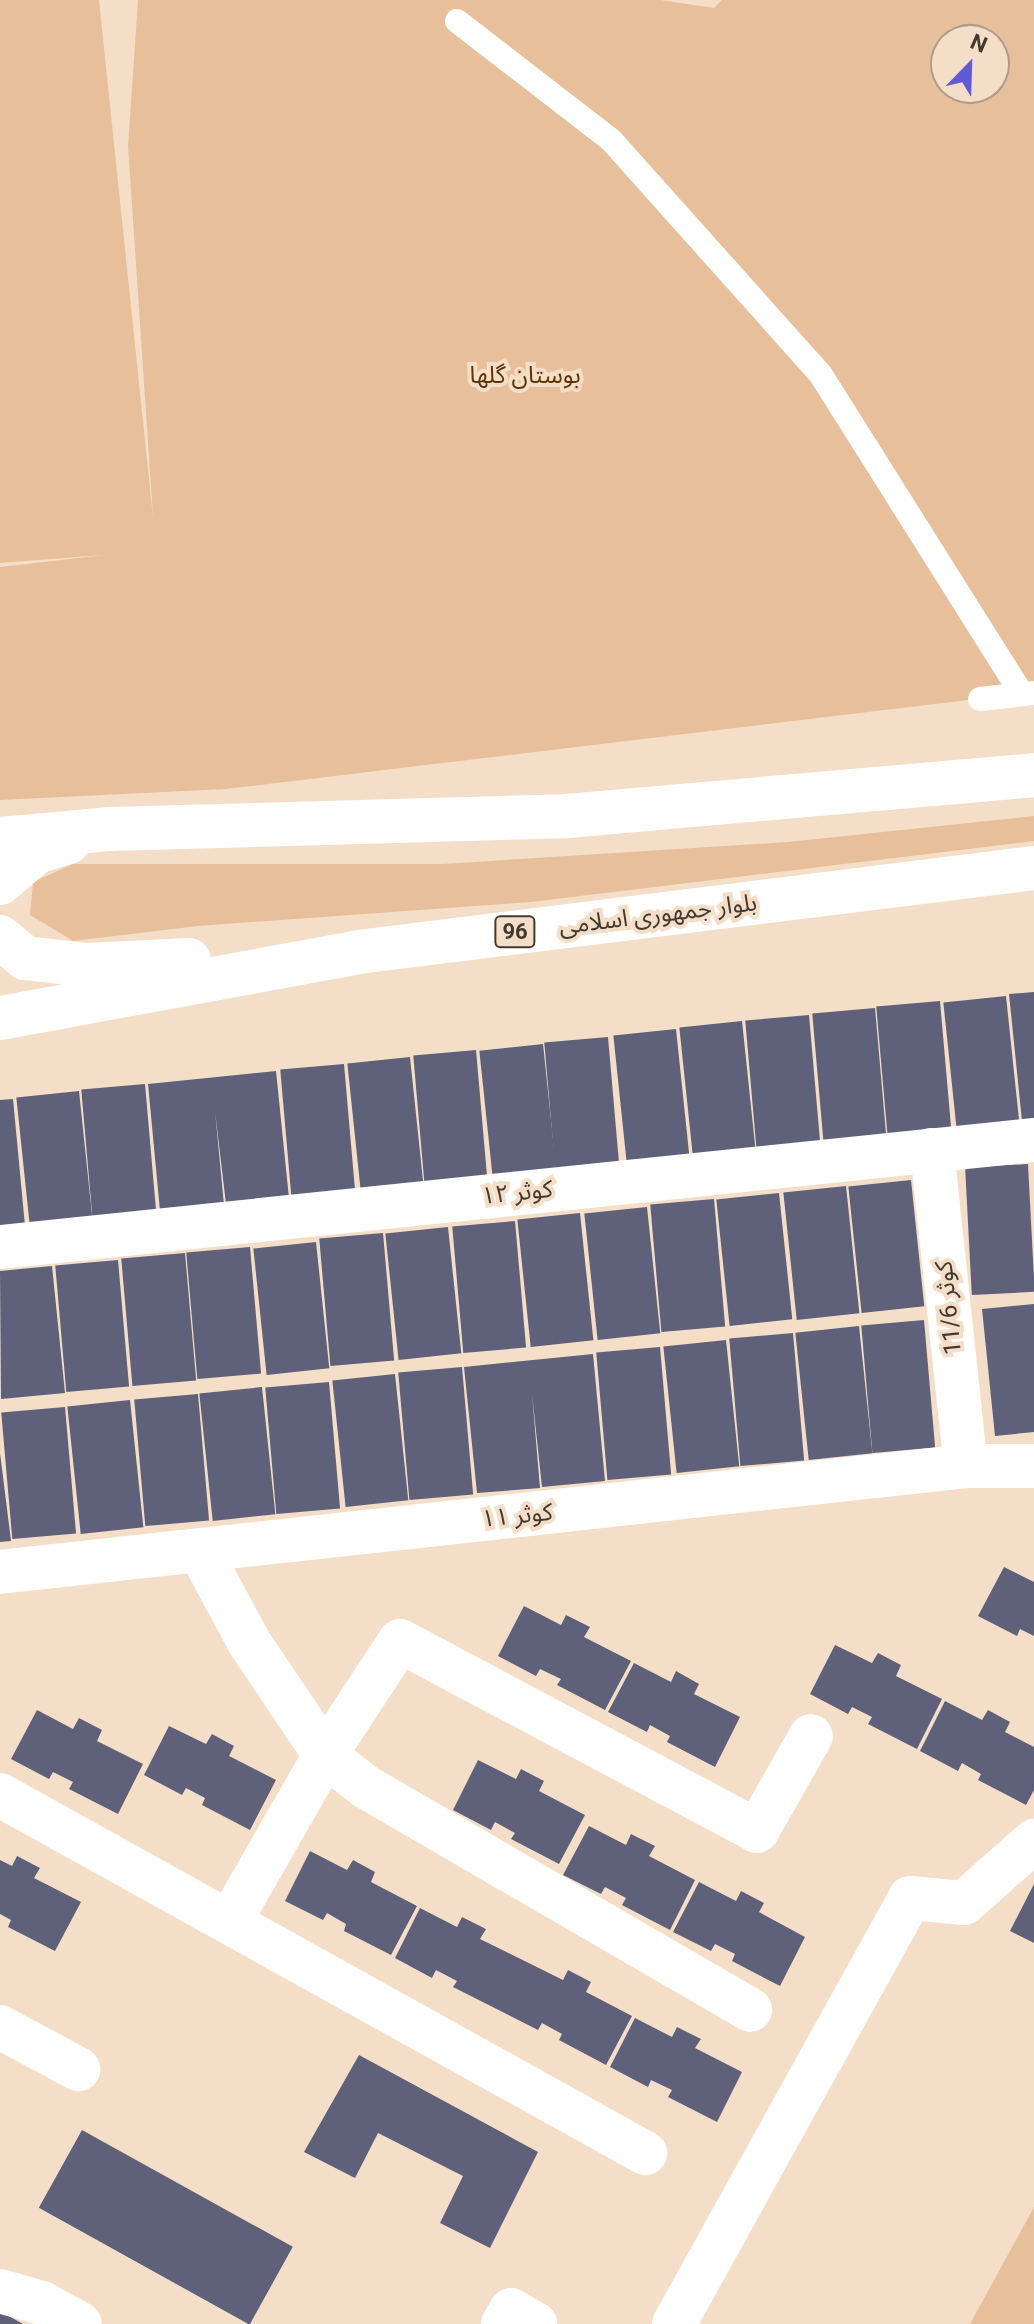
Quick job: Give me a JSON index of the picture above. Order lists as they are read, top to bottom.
{
  "streets": {
    "street": [
      "بلوار جمهوری اسلامی",
      "96",
      "کوثر ۱۲",
      "کوثر 11/6",
      "کوثر ۱۱"
    ]
  },
  "crossings": [
    ["کوثر ۱۲", "کوثر 11/6"],
    ["کوثر 11/6", "کوثر ۱۱"]
  ],
  "parks": ["بوستان گلها"],
  "north": "top right"
}
